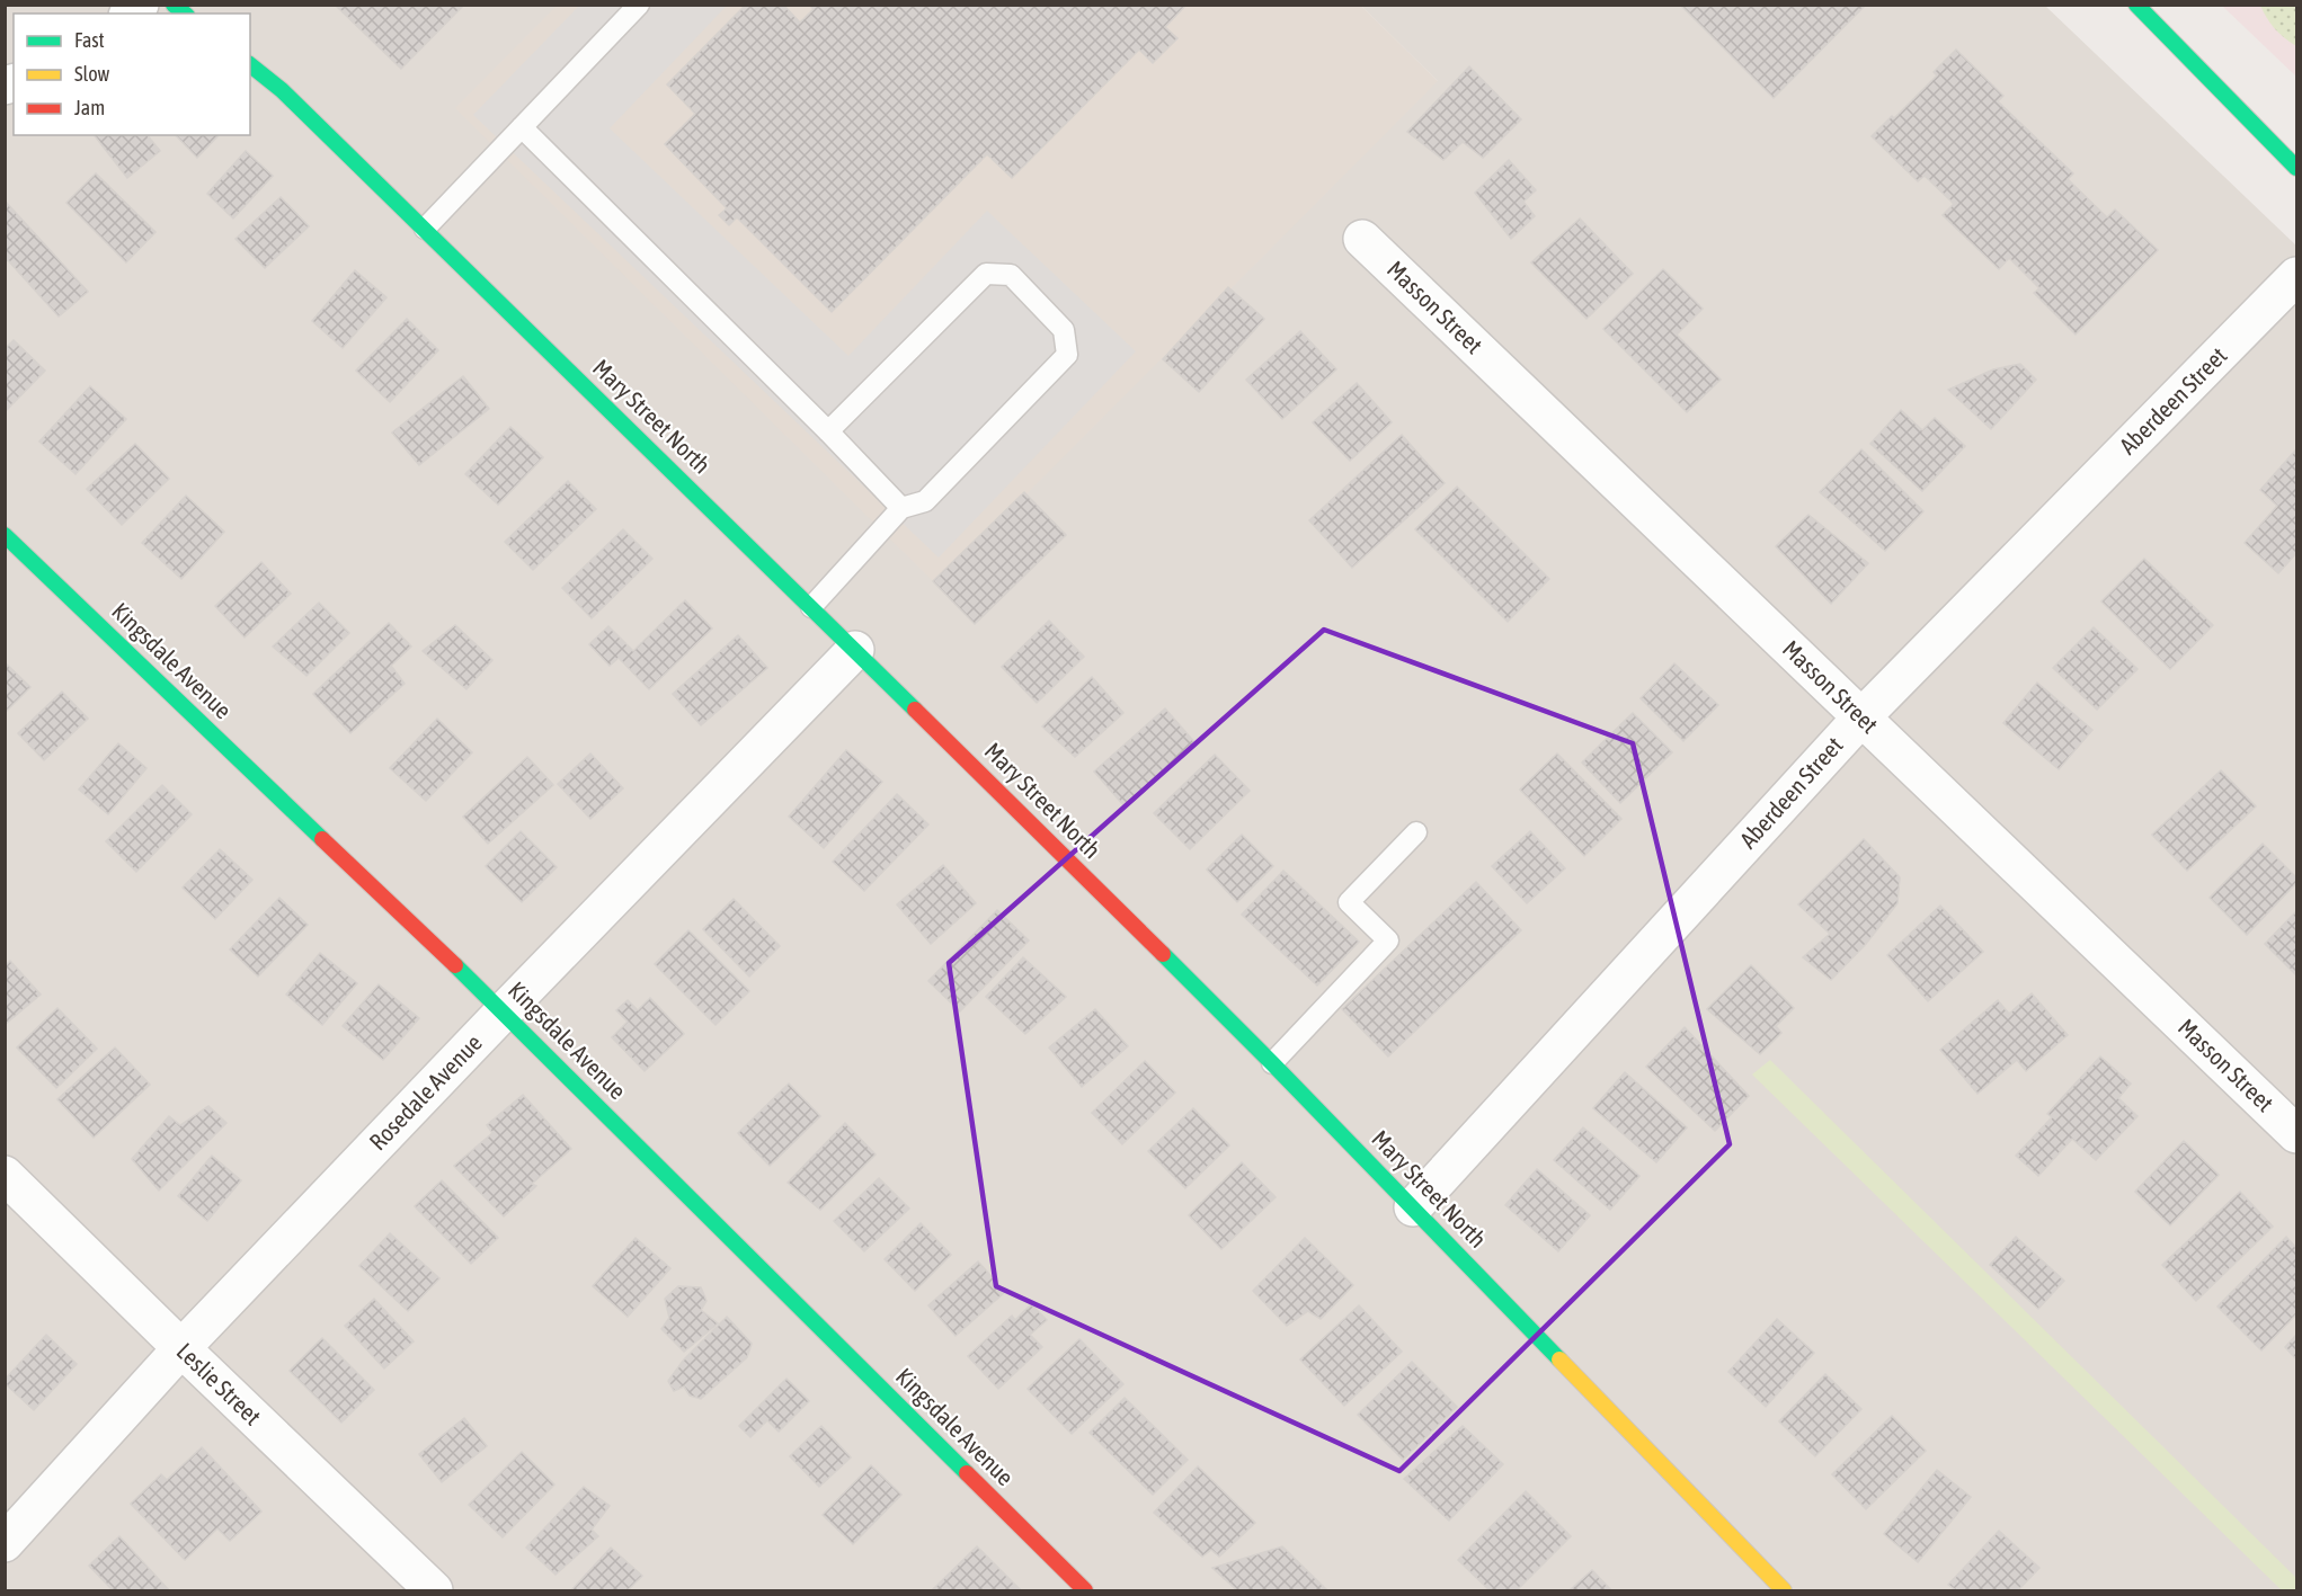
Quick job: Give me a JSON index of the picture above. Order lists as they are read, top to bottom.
{
  "streets": {
    "street": [
      "Masson Street",
      "Aberdeen Street",
      "Mary Street North",
      "Kingsdale Avenue",
      "Rosedale Avenue",
      "Leslie Street"
    ]
  },
  "crossings": [
    ["Masson Street", "Aberdeen Street"],
    ["Aberdeen Street", "Mary Street North"],
    ["Mary Street North", "Rosedale Avenue"],
    ["Kingsdale Avenue", "Rosedale Avenue"],
    ["Rosedale Avenue", "Leslie Street"]
  ],
  "legend": ["Fast", "Slow", "Jam"]
}
